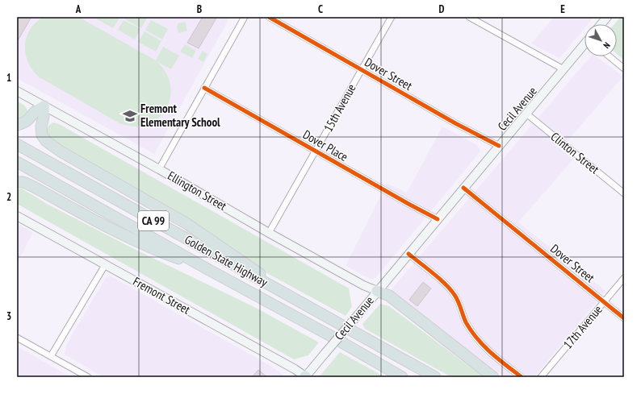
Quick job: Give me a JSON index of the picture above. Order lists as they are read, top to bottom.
{
  "streets": {
    "highway": ["CA 99", "Golden State Highway"],
    "main road": ["Cecil Avenue", "Ellington Street", "Fremont Street"],
    "street": [
      "Dover Street",
      "15th Avenue",
      "Dover Place",
      "Clinton Street",
      "17th Avenue"
    ]
  },
  "crossings": [
    ["Dover Street", "15th Avenue"],
    ["Dover Street", "Cecil Avenue"],
    ["Dover Street", "17th Avenue"],
    ["15th Avenue", "Dover Place"],
    ["15th Avenue", "Ellington Street"],
    ["Cecil Avenue", "Dover Place"],
    ["Cecil Avenue", "Clinton Street"],
    ["Cecil Avenue", "Ellington Street"],
    ["Cecil Avenue", "Fremont Street"]
  ],
  "places": {
    "school or university": ["Fremont Elementary School"]
  },
  "north": "bottom right",
  "grid": {
    "columns": [
      "A",
      "B",
      "C",
      "D",
      "E"
    ],
    "rows": ["1", "2", "3"]
  }
}
